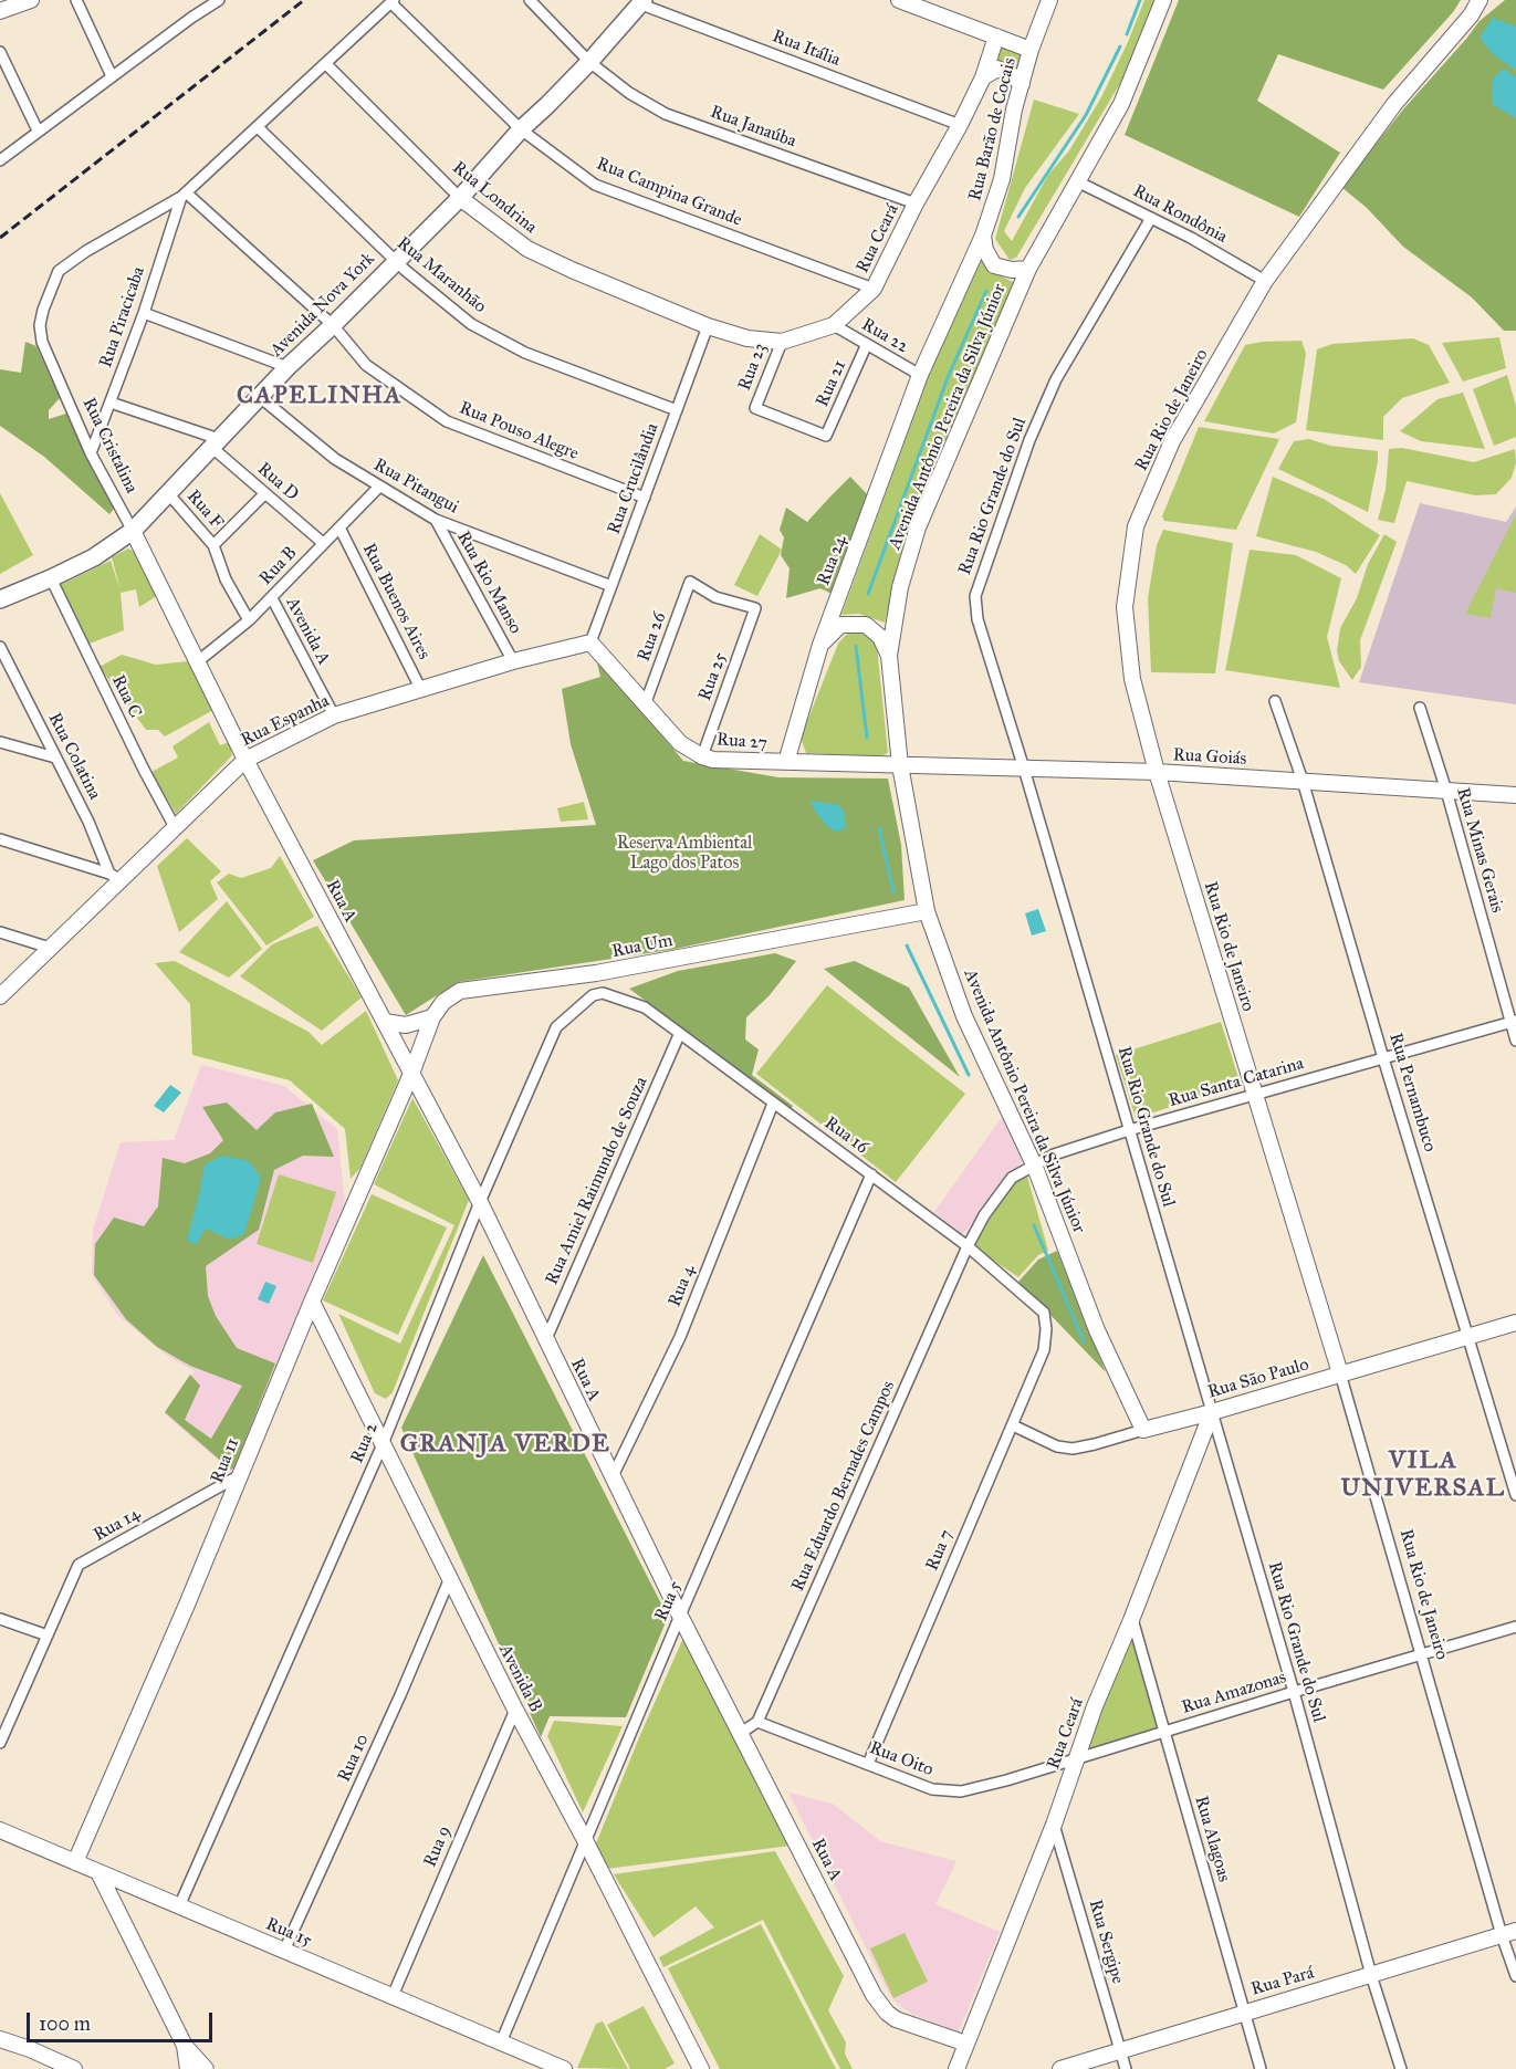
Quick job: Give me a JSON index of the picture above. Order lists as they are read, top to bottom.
{
  "streets": {
    "main road": ["Avenida Nova York"],
    "street": [
      "Rua Itália",
      "Rua Janaúba",
      "Rua Barão de Cocais",
      "Rua Campina Grande",
      "Rua Londrina",
      "Rua Rondônia",
      "Rua Ceará",
      "Rua Maranhão",
      "Rua Piracicaba",
      "Rua 22",
      "Rua 23",
      "Rua 21",
      "Rua Rio de Janeiro",
      "Avenida Antônio Pereira da Silva Júnior",
      "Rua Pouso Alegre",
      "Rua Cristalina",
      "Rua Crucilândia",
      "Rua D",
      "Rua Pitangui",
      "Rua Rio Grande do Sul",
      "Rua F",
      "Rua 24",
      "Rua B",
      "Rua Rio Manso",
      "Rua Buenos Aires",
      "Avenida A",
      "Rua 26",
      "Rua 25",
      "Rua C",
      "Rua Espanha",
      "Rua 27",
      "Rua Colatina",
      "Rua Goiás",
      "Rua Minas Gerais",
      "Rua A",
      "Rua Um",
      "Rua Santa Catarina",
      "Rua Pernambuco",
      "Rua 16",
      "Rua Amiel Raimundo de Souza",
      "Rua 4",
      "Rua São Paulo",
      "Rua 2",
      "Rua 11",
      "Rua Eduardo Bernades Campos",
      "Rua 14",
      "Rua 7",
      "Rua 5",
      "Avenida B",
      "Rua Amazonas",
      "Rua 10",
      "Rua Oito",
      "Rua Alagoas",
      "Rua 9",
      "Rua 15",
      "Rua Sergipe",
      "Rua Pará"
    ]
  },
  "crossings": [
    ["Rua Itália", "Rua Ceará"],
    ["Rua Itália", "Avenida Nova York"],
    ["Rua Janaúba", "Rua Ceará"],
    ["Rua Janaúba", "Avenida Nova York"],
    ["Rua Barão de Cocais", "Rua 22"],
    ["Rua Barão de Cocais", "Rua 24"],
    ["Rua Campina Grande", "Rua Ceará"],
    ["Rua Campina Grande", "Avenida Nova York"],
    ["Rua Campina Grande", "Rua Cristalina"],
    ["Rua Londrina", "Rua Ceará"],
    ["Rua Londrina", "Avenida Nova York"],
    ["Rua Londrina", "Rua Cristalina"],
    ["Rua Londrina", "Rua Crucilândia"],
    ["Rua Rondônia", "Rua Rio de Janeiro"],
    ["Rua Rondônia", "Avenida Antônio Pereira da Silva Júnior"],
    ["Rua Rondônia", "Rua Rio Grande do Sul"],
    ["Rua Ceará", "Rua 22"],
    ["Rua Ceará", "Rua 23"],
    ["Rua Ceará", "Rua Crucilândia"],
    ["Rua Ceará", "Rua Rio Grande do Sul"],
    ["Rua Ceará", "Rua A"],
    ["Rua Ceará", "Rua São Paulo"],
    ["Rua Ceará", "Rua Amazonas"],
    ["Rua Ceará", "Rua Oito"],
    ["Rua Ceará", "Rua Alagoas"],
    ["Rua Ceará", "Rua Sergipe"],
    ["Rua Maranhão", "Avenida Nova York"],
    ["Rua Maranhão", "Rua Cristalina"],
    ["Rua Maranhão", "Rua Crucilândia"],
    ["Avenida Nova York", "Rua Pouso Alegre"],
    ["Avenida Nova York", "Rua Cristalina"],
    ["Avenida Nova York", "Rua D"],
    ["Avenida Nova York", "Rua Pitangui"],
    ["Avenida Nova York", "Rua F"],
    ["Avenida Nova York", "Rua C"],
    ["Rua Piracicaba", "Rua Pouso Alegre"],
    ["Rua Piracicaba", "Rua Cristalina"],
    ["Rua 22", "Rua 21"],
    ["Rua 22", "Rua 24"],
    ["Rua 23", "Rua 21"],
    ["Rua Rio de Janeiro", "Rua Goiás"],
    ["Rua Rio de Janeiro", "Rua Santa Catarina"],
    ["Rua Rio de Janeiro", "Rua São Paulo"],
    ["Rua Rio de Janeiro", "Rua Amazonas"],
    ["Rua Rio de Janeiro", "Rua Pará"],
    ["Avenida Antônio Pereira da Silva Júnior", "Rua 27"],
    ["Avenida Antônio Pereira da Silva Júnior", "Rua Goiás"],
    ["Avenida Antônio Pereira da Silva Júnior", "Rua Um"],
    ["Avenida Antônio Pereira da Silva Júnior", "Rua Santa Catarina"],
    ["Avenida Antônio Pereira da Silva Júnior", "Rua São Paulo"],
    ["Rua Pouso Alegre", "Rua Cristalina"],
    ["Rua Pouso Alegre", "Rua Crucilândia"],
    ["Rua Cristalina", "Rua B"],
    ["Rua Cristalina", "Rua Espanha"],
    ["Rua Cristalina", "Rua A"],
    ["Rua Crucilândia", "Rua Pitangui"],
    ["Rua Crucilândia", "Rua Espanha"],
    ["Rua Crucilândia", "Rua 27"],
    ["Rua D", "Rua B"],
    ["Rua Pitangui", "Rua B"],
    ["Rua Pitangui", "Rua Rio Manso"],
    ["Rua Rio Grande do Sul", "Rua Goiás"],
    ["Rua Rio Grande do Sul", "Rua Santa Catarina"],
    ["Rua Rio Grande do Sul", "Rua São Paulo"],
    ["Rua Rio Grande do Sul", "Rua Amazonas"],
    ["Rua Rio Grande do Sul", "Rua Pará"],
    ["Rua F", "Rua B"],
    ["Rua 24", "Rua 27"],
    ["Rua B", "Rua Buenos Aires"],
    ["Rua B", "Avenida A"],
    ["Rua Rio Manso", "Rua Espanha"],
    ["Rua Buenos Aires", "Rua Espanha"],
    ["Avenida A", "Rua Espanha"],
    ["Rua 26", "Rua 25"],
    ["Rua 26", "Rua 27"],
    ["Rua 25", "Rua 27"],
    ["Rua C", "Rua Espanha"],
    ["Rua Espanha", "Rua 27"],
    ["Rua Espanha", "Rua Colatina"],
    ["Rua Espanha", "Rua A"],
    ["Rua 27", "Rua Goiás"],
    ["Rua Goiás", "Rua Minas Gerais"],
    ["Rua Goiás", "Rua Pernambuco"],
    ["Rua Minas Gerais", "Rua Santa Catarina"],
    ["Rua A", "Rua Um"],
    ["Rua A", "Rua Amiel Raimundo de Souza"],
    ["Rua A", "Rua 4"],
    ["Rua A", "Rua 2"],
    ["Rua A", "Rua 11"],
    ["Rua A", "Rua 5"],
    ["Rua Um", "Rua 11"],
    ["Rua Santa Catarina", "Rua Pernambuco"],
    ["Rua Santa Catarina", "Rua 16"],
    ["Rua Santa Catarina", "Rua Eduardo Bernades Campos"],
    ["Rua Pernambuco", "Rua São Paulo"],
    ["Rua 16", "Rua Amiel Raimundo de Souza"],
    ["Rua 16", "Rua 4"],
    ["Rua 16", "Rua 2"],
    ["Rua 16", "Rua Eduardo Bernades Campos"],
    ["Rua 16", "Rua 7"],
    ["Rua 16", "Rua 5"],
    ["Rua São Paulo", "Rua 7"],
    ["Rua 2", "Avenida B"],
    ["Rua 2", "Rua 15"],
    ["Rua 11", "Rua 14"],
    ["Rua 11", "Avenida B"],
    ["Rua 11", "Rua 15"],
    ["Rua Eduardo Bernades Campos", "Rua Oito"],
    ["Rua 7", "Rua Oito"],
    ["Rua 5", "Avenida B"],
    ["Rua 5", "Rua 15"],
    ["Avenida B", "Rua 10"],
    ["Avenida B", "Rua 9"],
    ["Rua Amazonas", "Rua Oito"],
    ["Rua Amazonas", "Rua Alagoas"],
    ["Rua 10", "Rua 15"],
    ["Rua Alagoas", "Rua Pará"],
    ["Rua 9", "Rua 15"],
    ["Rua Sergipe", "Rua Pará"]
  ],
  "districts": ["CAPELINHA", "GRANJA VERDE", "VILA UNIVERSAL"],
  "parks": ["Reserva Ambiental Lago dos Patos"],
  "scale_bar": "100 m"
}
